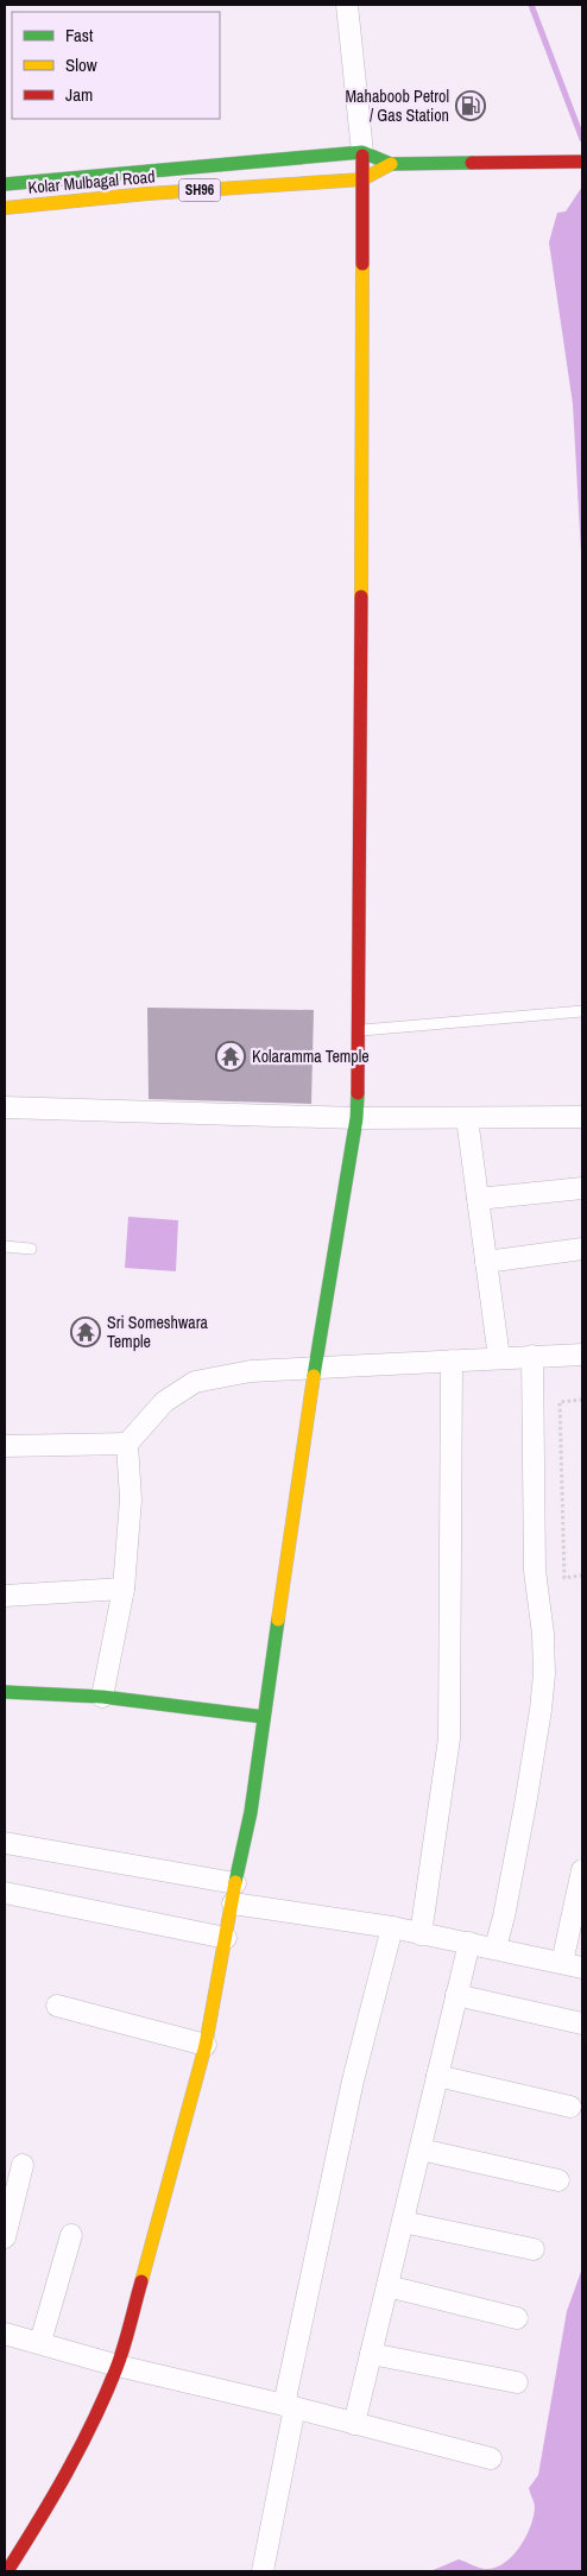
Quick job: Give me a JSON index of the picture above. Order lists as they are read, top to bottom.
{
  "streets": {
    "street": ["Kolar Mulbagal Road", "SH96"]
  },
  "places": {
    "fuel station": ["Mahaboob Petrol / Gas Station"],
    "temple": ["Kolaramma Temple", "Sri Someshwara Temple"]
  },
  "legend": ["Fast", "Slow", "Jam"]
}
